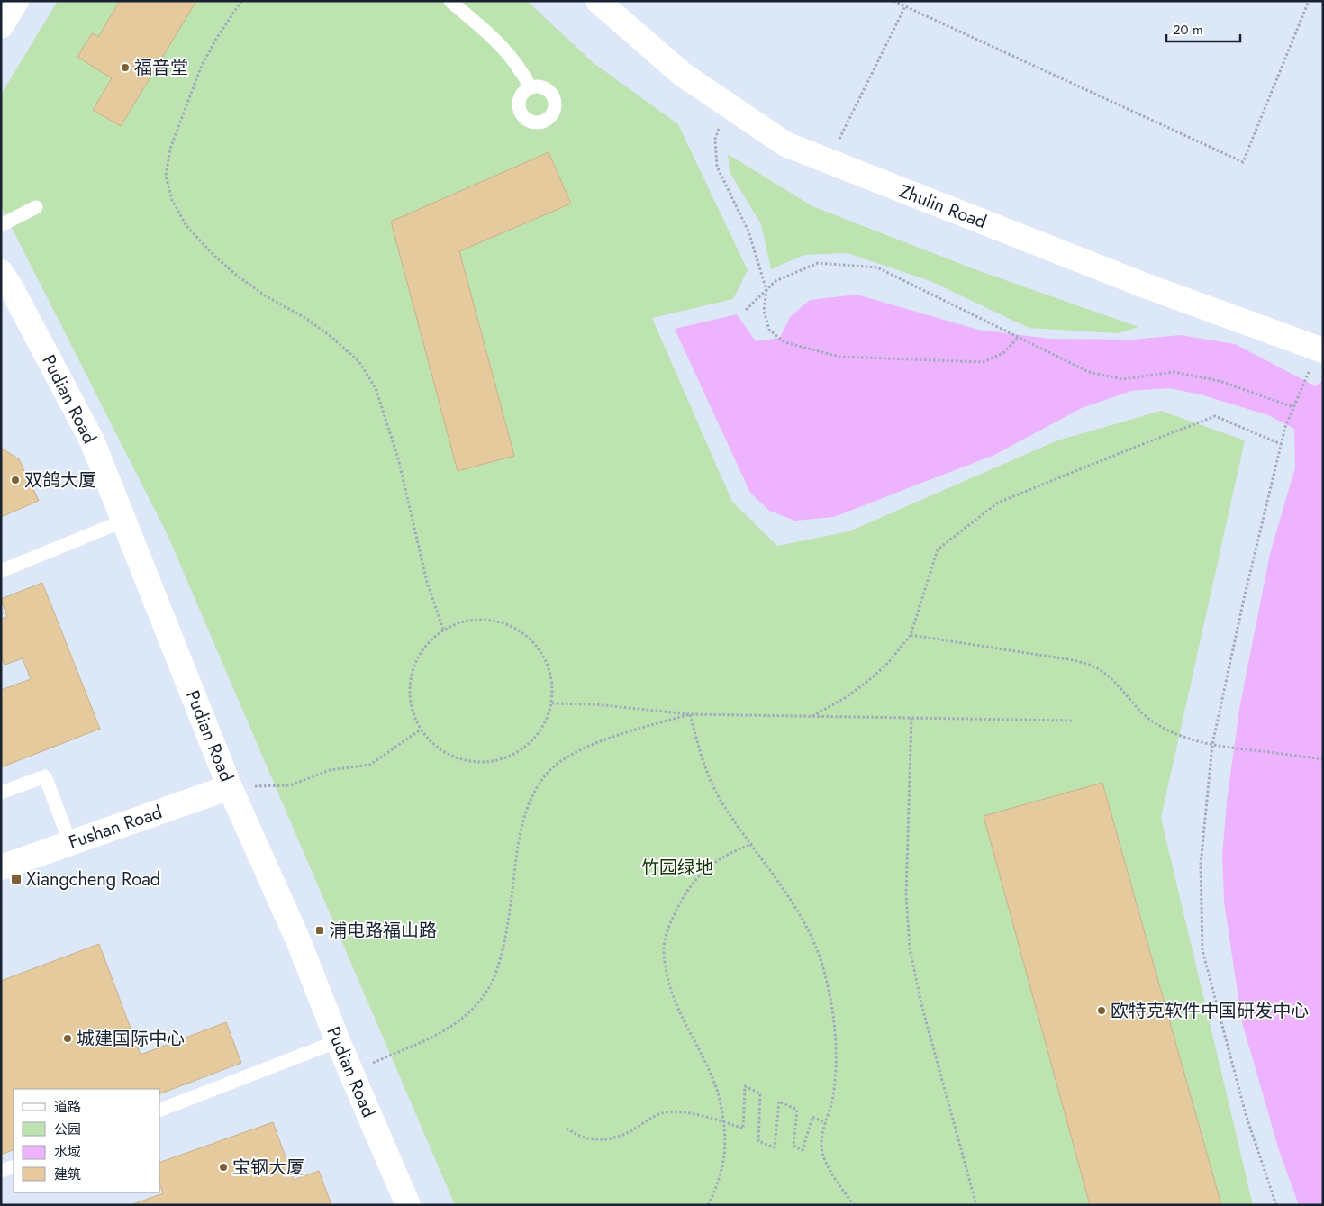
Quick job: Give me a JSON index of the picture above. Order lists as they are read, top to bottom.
{
  "streets": {
    "street": ["Zhulin Road", "Pudian Road", "Fushan Road"]
  },
  "crossings": [
    ["Pudian Road", "Fushan Road"]
  ],
  "parks": ["竹园绿地"],
  "places": {
    "other": [
      "福音堂",
      "双鸽大厦",
      "欧特克软件中国研发中心",
      "城建国际中心",
      "宝钢大厦"
    ],
    "transit": ["Xiangcheng Road", "浦电路福山路"]
  },
  "legend": [
    "道路",
    "公园",
    "水域",
    "建筑"
  ],
  "scale_bar": "20 m"
}
